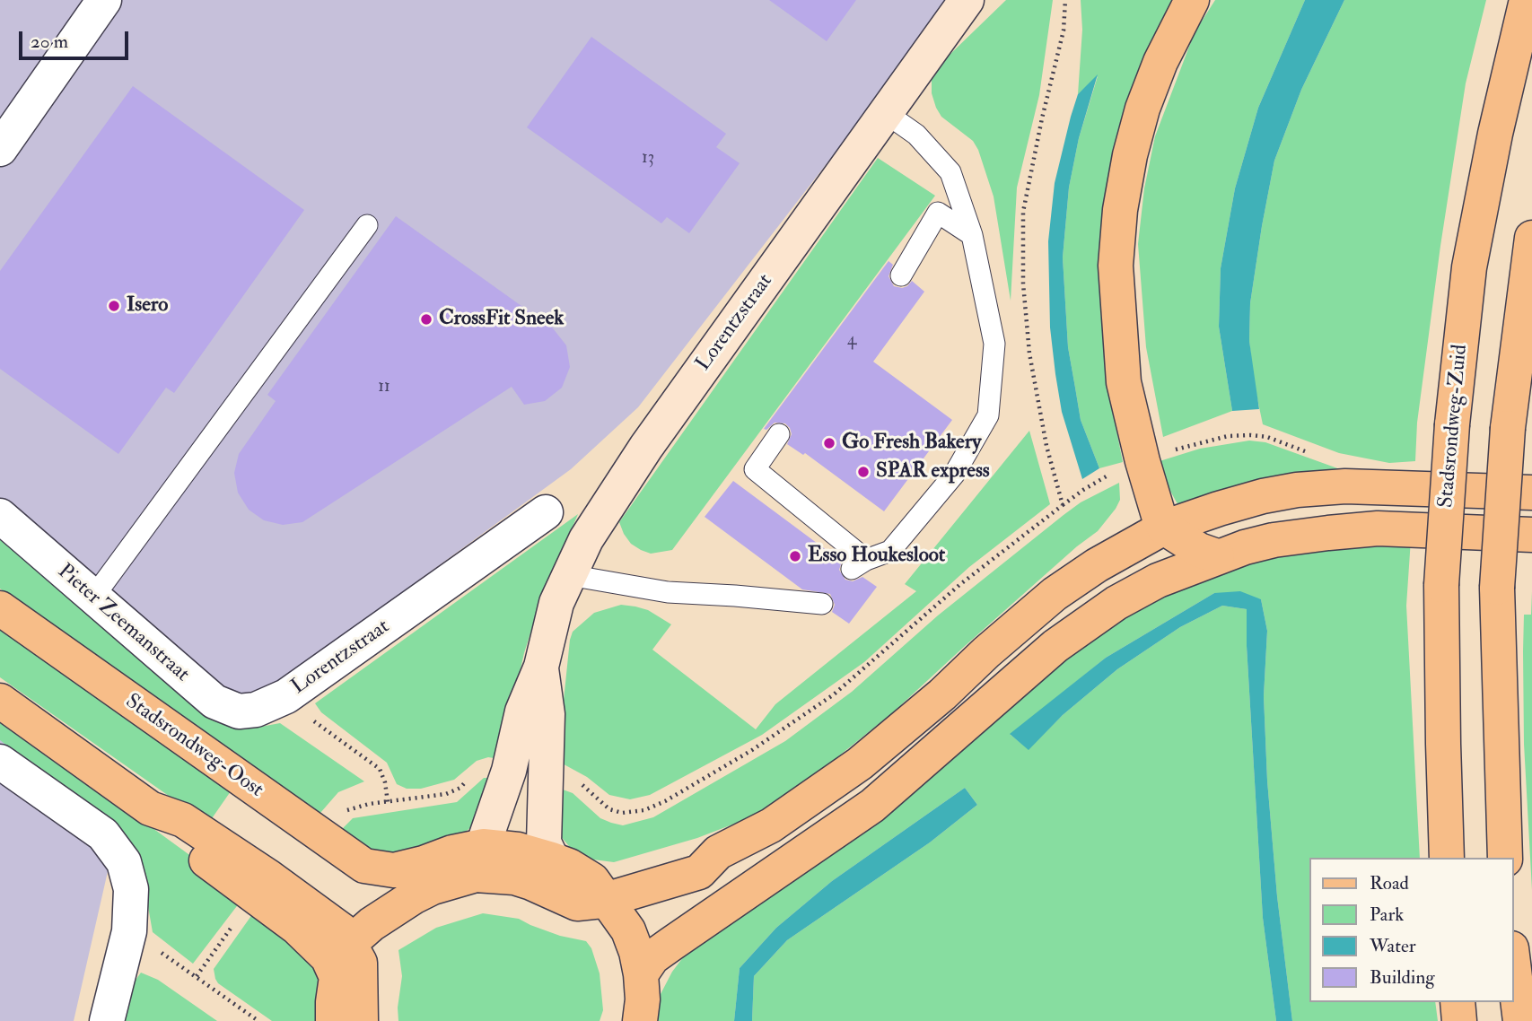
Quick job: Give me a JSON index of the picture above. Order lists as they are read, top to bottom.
{
  "streets": {
    "main road": ["Stadsrondweg-Zuid", "Stadsrondweg-Oost"],
    "street": ["Lorentzstraat", "Pieter Zeemanstraat"]
  },
  "crossings": [
    ["Lorentzstraat", "Pieter Zeemanstraat"],
    ["Lorentzstraat", "Stadsrondweg-Oost"]
  ],
  "places": [
    "Isero",
    "CrossFit Sneek",
    "Go Fresh Bakery",
    "SPAR express",
    "Esso Houkesloot"
  ],
  "house_numbers": ["13", "4", "11"],
  "legend": [
    "Road",
    "Park",
    "Water",
    "Building"
  ],
  "scale_bar": "20 m"
}
